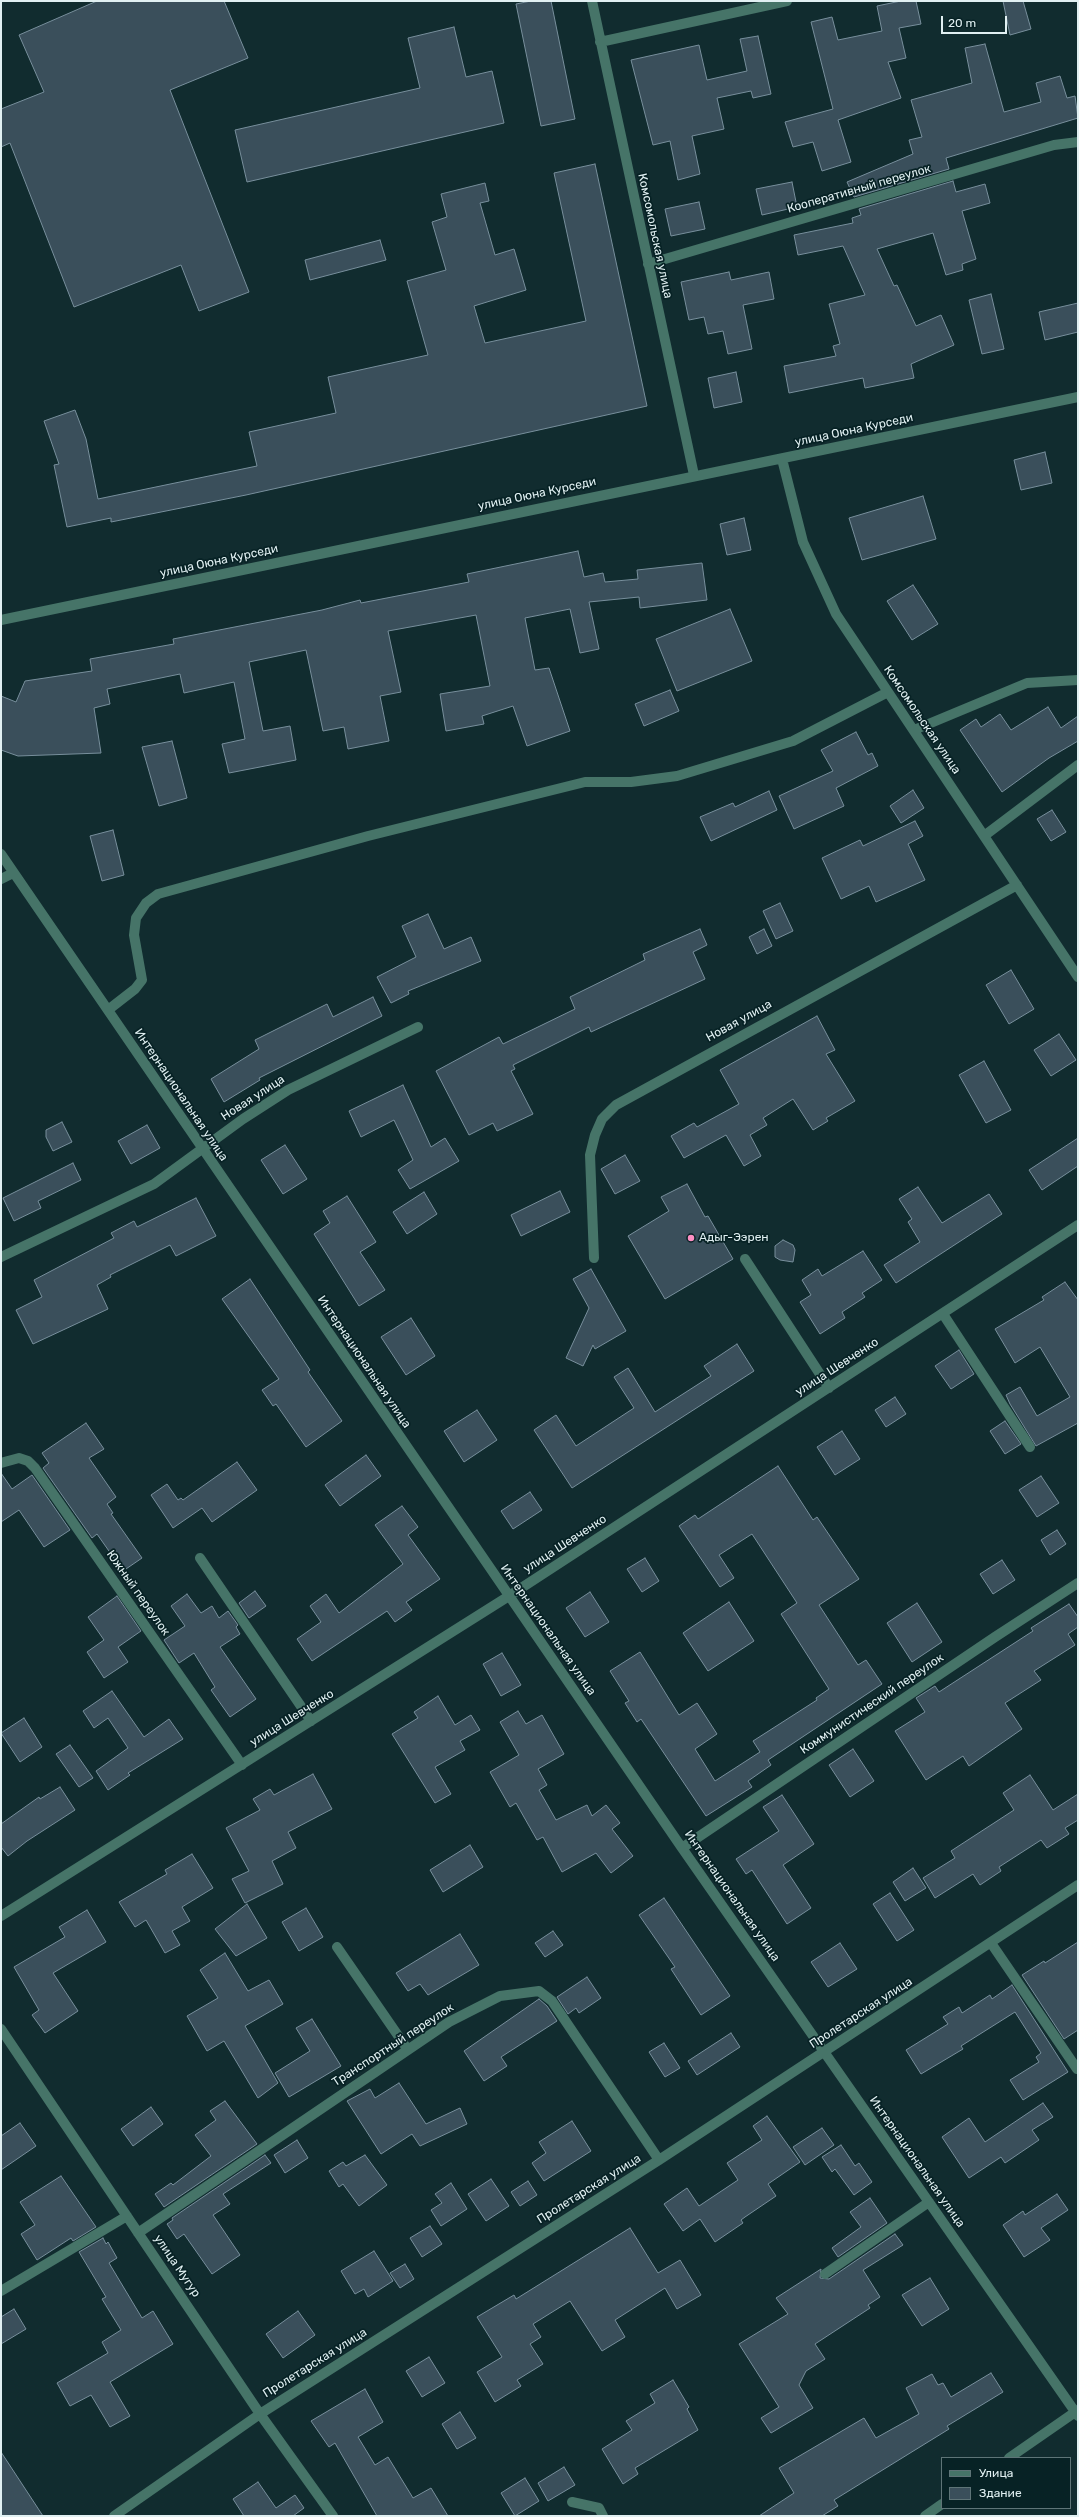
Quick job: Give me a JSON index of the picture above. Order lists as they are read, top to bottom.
{
  "streets": {
    "street": [
      "Кооперативный переулок",
      "Комсомольская улица",
      "улица Оюна Курседи",
      "Новая улица",
      "Интернациональная улица",
      "улица Шевченко",
      "Южный переулок",
      "Коммунистический переулок",
      "Пролетарская улица",
      "Транспортный переулок",
      "улица Мугур"
    ]
  },
  "crossings": [
    ["Кооперативный переулок", "Комсомольская улица"],
    ["Комсомольская улица", "улица Оюна Курседи"],
    ["Комсомольская улица", "Новая улица"],
    ["Новая улица", "Интернациональная улица"],
    ["Интернациональная улица", "улица Шевченко"],
    ["Интернациональная улица", "Коммунистический переулок"],
    ["Интернациональная улица", "Пролетарская улица"],
    ["улица Шевченко", "Южный переулок"],
    ["Пролетарская улица", "Транспортный переулок"],
    ["Пролетарская улица", "улица Мугур"],
    ["Транспортный переулок", "улица Мугур"]
  ],
  "places": ["Адыг-Ээрен"],
  "legend": ["Улица", "Здание"],
  "scale_bar": "20 m"
}
